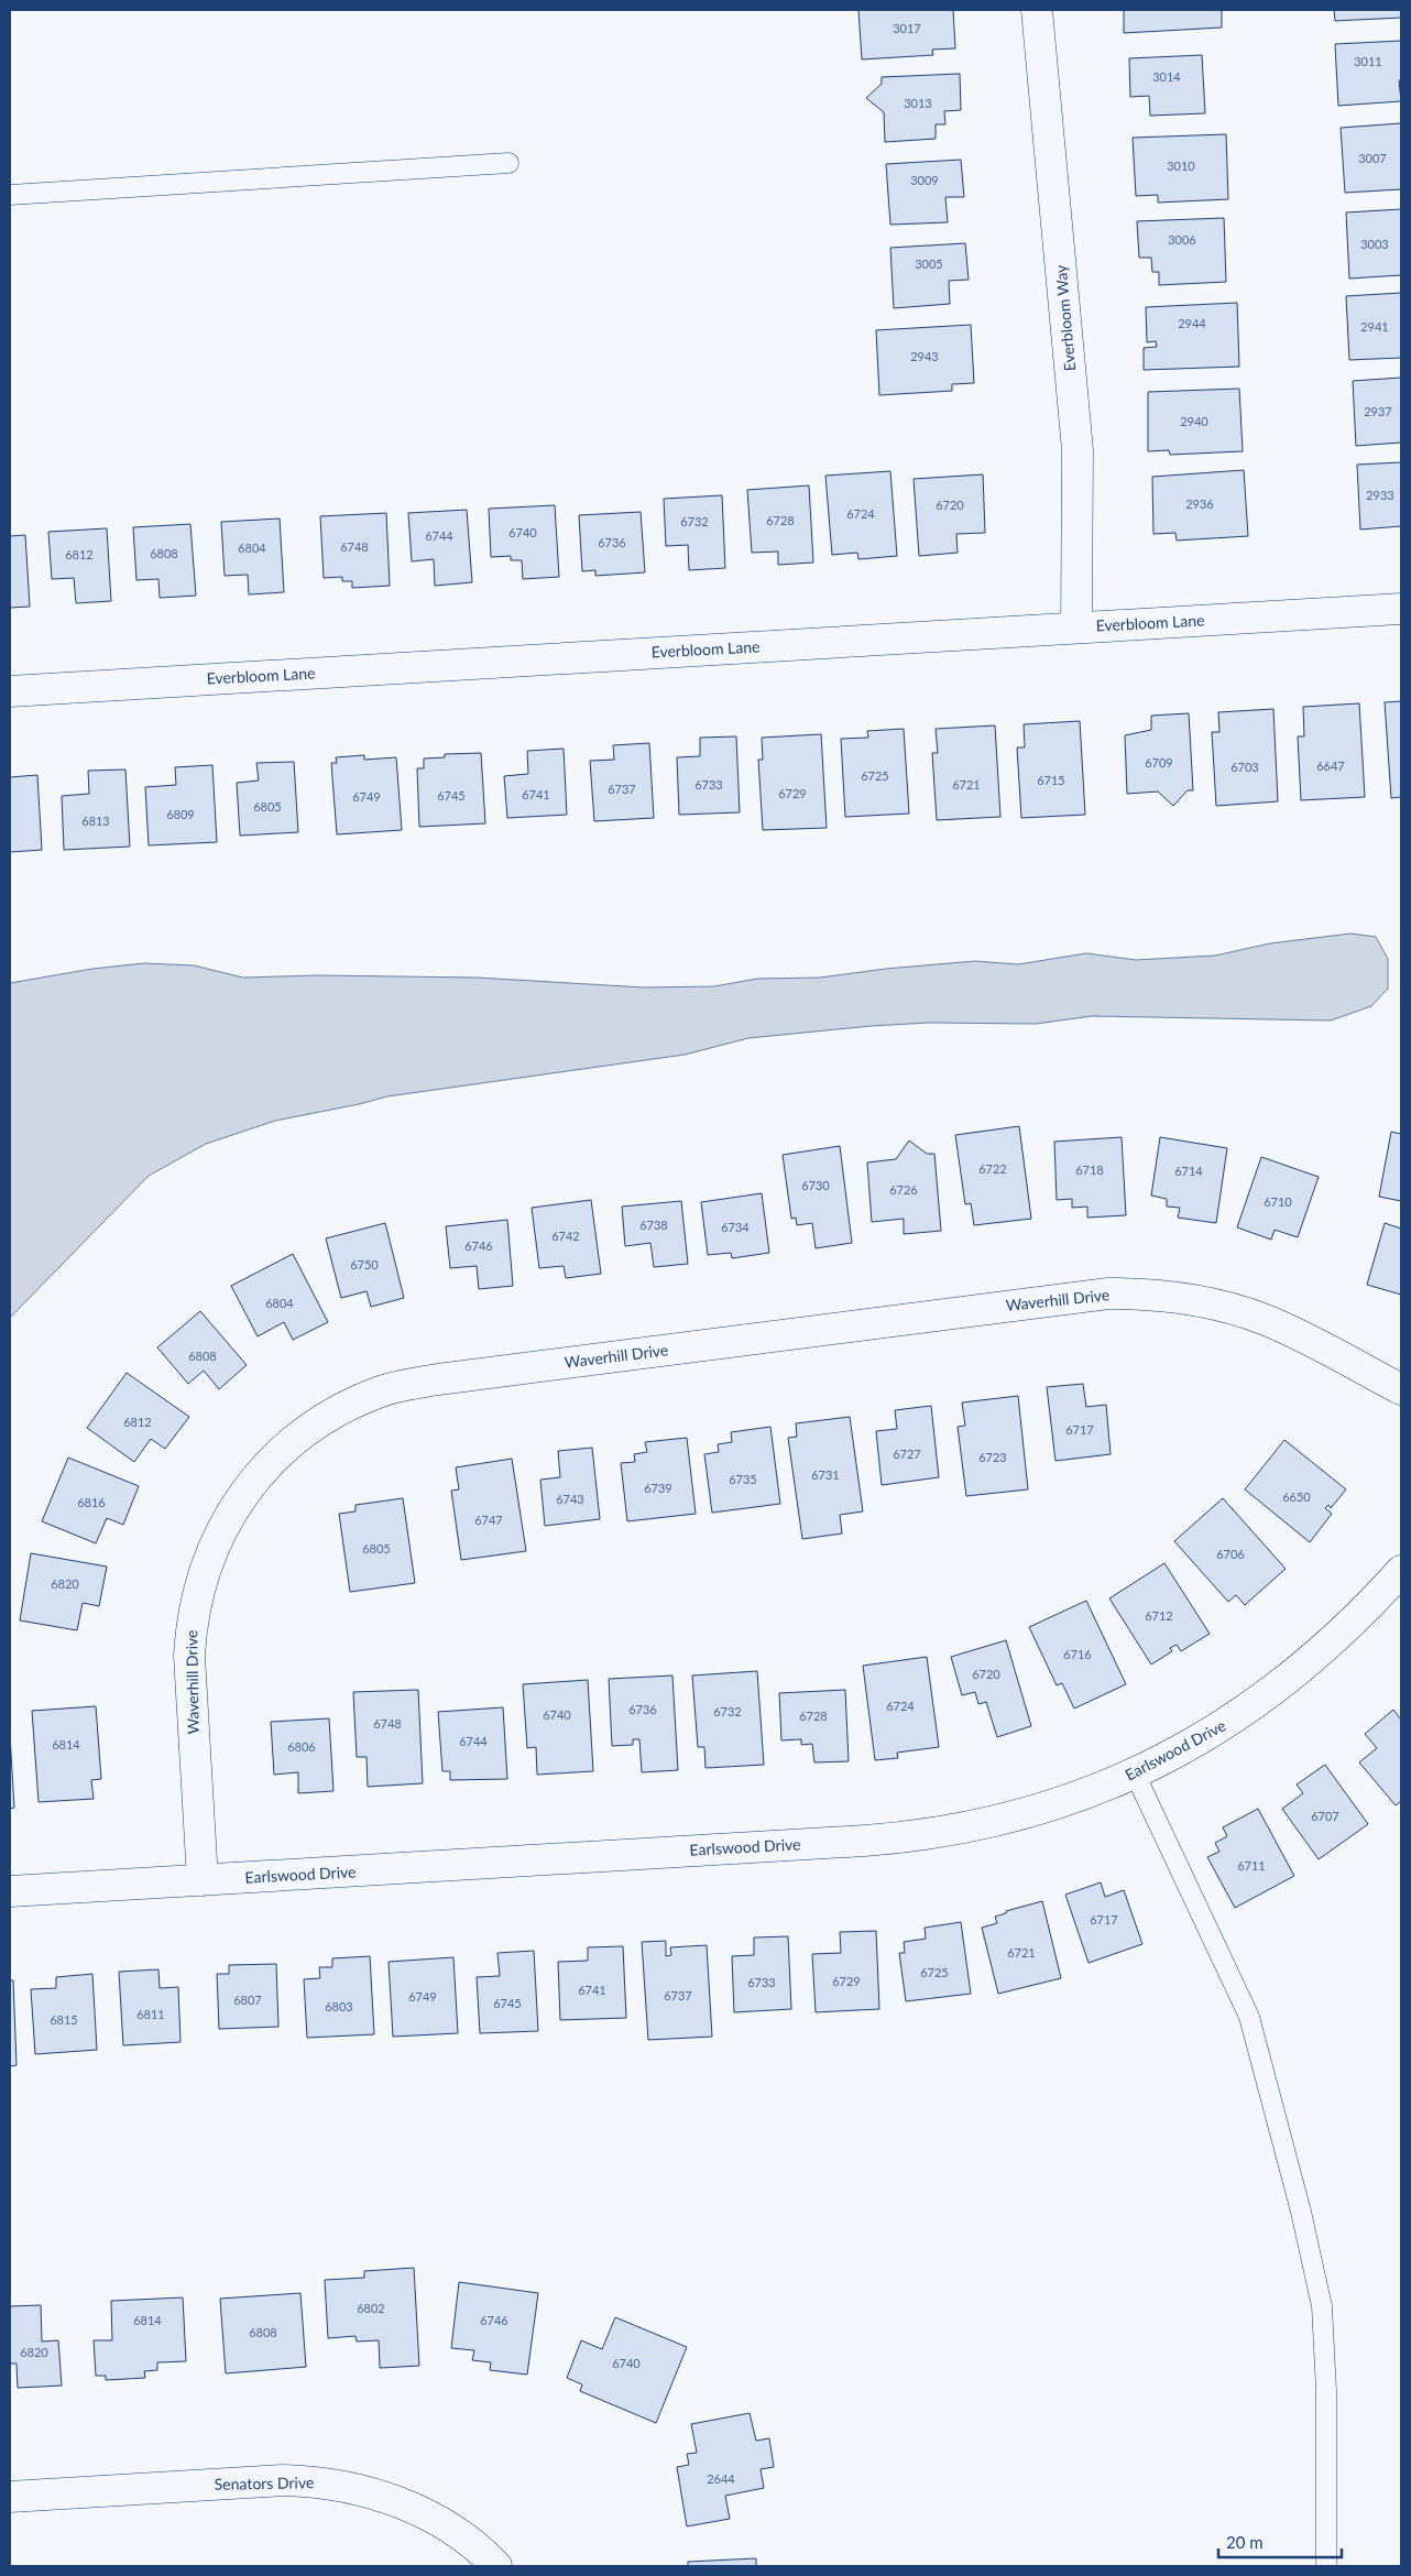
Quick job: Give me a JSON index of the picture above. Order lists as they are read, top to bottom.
{
  "streets": {
    "street": [
      "Everbloom Way",
      "Everbloom Lane",
      "Waverhill Drive",
      "Earlswood Drive",
      "Senators Drive"
    ]
  },
  "crossings": [
    ["Everbloom Way", "Everbloom Lane"],
    ["Waverhill Drive", "Earlswood Drive"]
  ],
  "house_numbers": [
    "3017",
    "3011",
    "3014",
    "3013",
    "3007",
    "3010",
    "3009",
    "3006",
    "3003",
    "3005",
    "2944",
    "2941",
    "2943",
    "2937",
    "2940",
    "2933",
    "2936",
    "6720",
    "6724",
    "6728",
    "6732",
    "6740",
    "6744",
    "6736",
    "6748",
    "6804",
    "6808",
    "6812",
    "6709",
    "6647",
    "6703",
    "6725",
    "6715",
    "6733",
    "6721",
    "6737",
    "6729",
    "6741",
    "6745",
    "6749",
    "6805",
    "6809",
    "6813",
    "6722",
    "6718",
    "6714",
    "6730",
    "6726",
    "6710",
    "6738",
    "6734",
    "6742",
    "6746",
    "6750",
    "6804",
    "6808",
    "6812",
    "6717",
    "6727",
    "6723",
    "6731",
    "6735",
    "6739",
    "6650",
    "6743",
    "6816",
    "6747",
    "6805",
    "6706",
    "6820",
    "6712",
    "6716",
    "6720",
    "6724",
    "6736",
    "6732",
    "6740",
    "6728",
    "6748",
    "6744",
    "6814",
    "6806",
    "6707",
    "6711",
    "6717",
    "6721",
    "6725",
    "6729",
    "6733",
    "6741",
    "6737",
    "6749",
    "6807",
    "6745",
    "6803",
    "6811",
    "6815",
    "6802",
    "6814",
    "6746",
    "6808",
    "6820",
    "6740",
    "2644"
  ],
  "scale_bar": "20 m"
}
